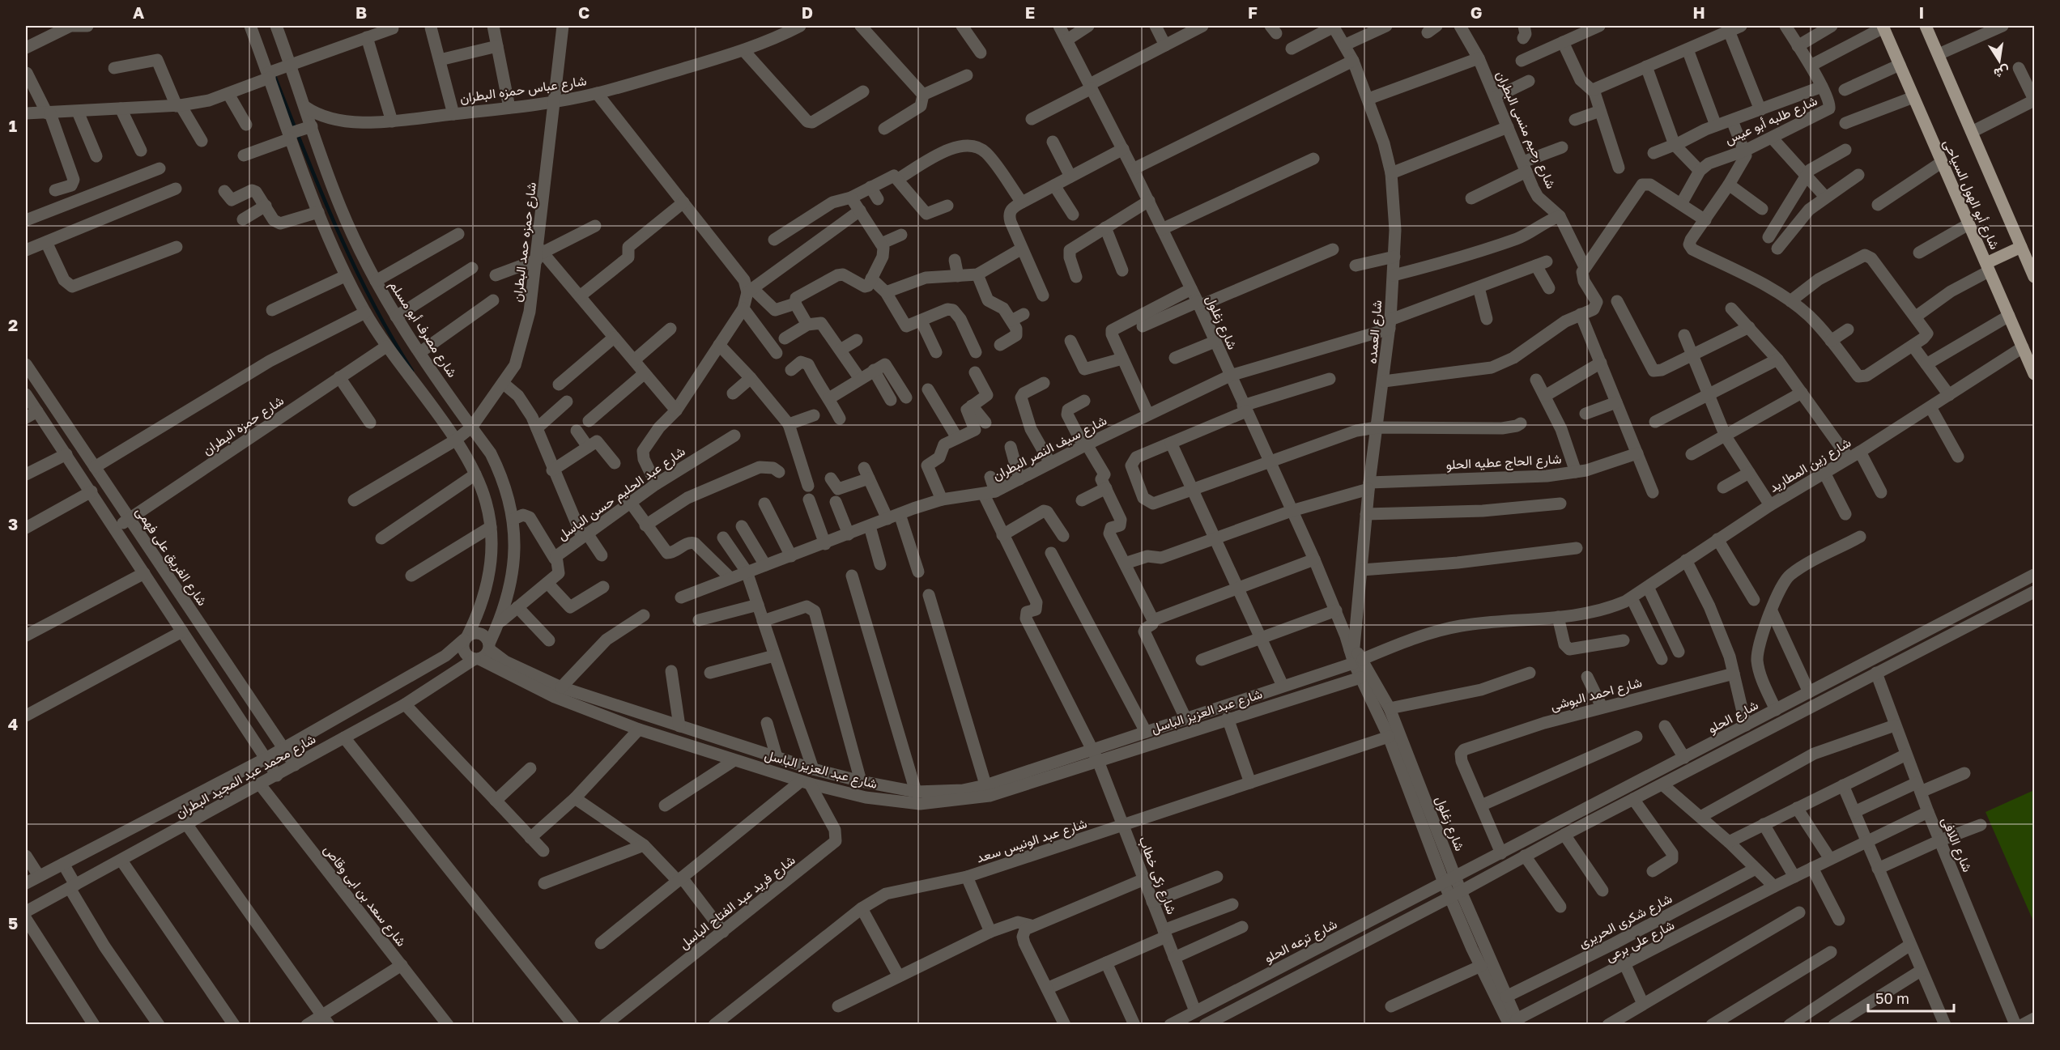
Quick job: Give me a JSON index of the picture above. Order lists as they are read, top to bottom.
{
  "streets": {
    "main road": ["شارع أبو الهول السياحى"],
    "street": [
      "شارع عباس حمزه البطران",
      "شارع طلبه أبو عيس",
      "شارع رحيم منسى البطران",
      "شارع حمزه حمد البطران",
      "شارع زغلول",
      "شارع مصرف أبو مسلم",
      "شارع العمده",
      "شارع حمزه البطران",
      "شارع سيف النصر البطران",
      "شارع الحاج عطيه الحلو",
      "شارع زين المطاريد",
      "شارع عبد الحليم حسن الباسل",
      "شارع الفريق على فهمى",
      "شارع احمد البوشى",
      "شارع عبد العزيز الباسل",
      "شارع الحلو",
      "شارع محمد عبد المجيد البطران",
      "شارع عبد الونيس سعد",
      "شارع اللافى",
      "شارع زكى خطاب",
      "شارع سعد بن ابى وقاص",
      "شارع فريد عبد الفتاح الباسل",
      "شارع شكرى الحريرى",
      "شارع ترعه الحلو",
      "شارع على برعى"
    ]
  },
  "crossings": [
    ["شارع عباس حمزه البطران", "شارع حمزه حمد البطران"],
    ["شارع عباس حمزه البطران", "شارع مصرف أبو مسلم"],
    ["شارع أبو الهول السياحى", "شارع زين المطاريد"],
    ["شارع حمزه حمد البطران", "شارع مصرف أبو مسلم"],
    ["شارع زغلول", "شارع العمده"],
    ["شارع زغلول", "شارع سيف النصر البطران"],
    ["شارع زغلول", "شارع الحاج عطيه الحلو"],
    ["شارع زغلول", "شارع عبد العزيز الباسل"],
    ["شارع زغلول", "شارع الحلو"],
    ["شارع زغلول", "شارع عبد الونيس سعد"],
    ["شارع زغلول", "شارع شكرى الحريرى"],
    ["شارع زغلول", "شارع ترعه الحلو"],
    ["شارع زغلول", "شارع على برعى"],
    ["شارع مصرف أبو مسلم", "شارع عبد الحليم حسن الباسل"],
    ["شارع مصرف أبو مسلم", "شارع عبد العزيز الباسل"],
    ["شارع مصرف أبو مسلم", "شارع محمد عبد المجيد البطران"],
    ["شارع العمده", "شارع سيف النصر البطران"],
    ["شارع العمده", "شارع الحاج عطيه الحلو"],
    ["شارع حمزه البطران", "شارع الفريق على فهمى"],
    ["شارع زين المطاريد", "شارع عبد العزيز الباسل"],
    ["شارع الفريق على فهمى", "شارع محمد عبد المجيد البطران"],
    ["شارع عبد العزيز الباسل", "شارع محمد عبد المجيد البطران"],
    ["شارع عبد العزيز الباسل", "شارع زكى خطاب"],
    ["شارع عبد العزيز الباسل", "شارع فريد عبد الفتاح الباسل"],
    ["شارع الحلو", "شارع اللافى"],
    ["شارع الحلو", "شارع ترعه الحلو"],
    ["شارع محمد عبد المجيد البطران", "شارع سعد بن ابى وقاص"],
    ["شارع عبد الونيس سعد", "شارع زكى خطاب"],
    ["شارع اللافى", "شارع على برعى"],
    ["شارع زكى خطاب", "شارع ترعه الحلو"]
  ],
  "scale_bar": "50 m",
  "north": "bottom",
  "grid": {
    "columns": [
      "A",
      "B",
      "C",
      "D",
      "E",
      "F",
      "G",
      "H",
      "I"
    ],
    "rows": [
      "1",
      "2",
      "3",
      "4",
      "5"
    ]
  }
}
